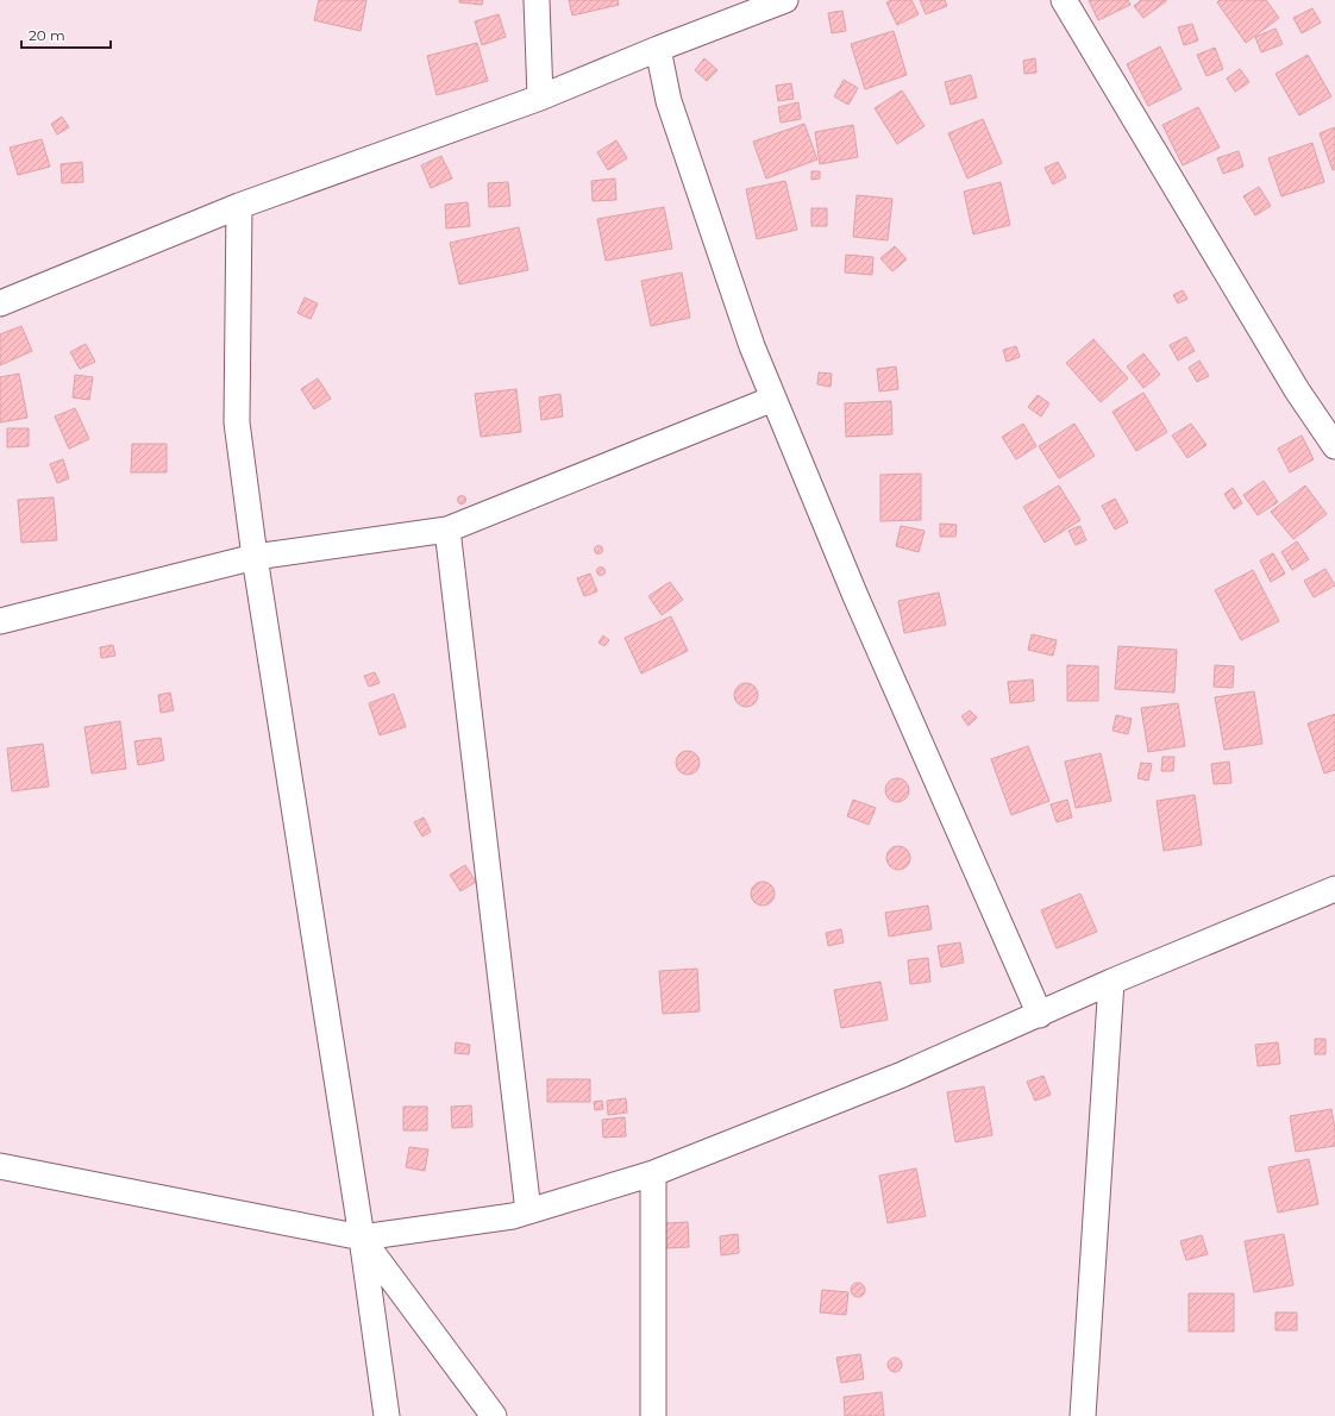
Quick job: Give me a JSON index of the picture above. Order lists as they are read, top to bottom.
{
  "scale_bar": "20 m"
}
